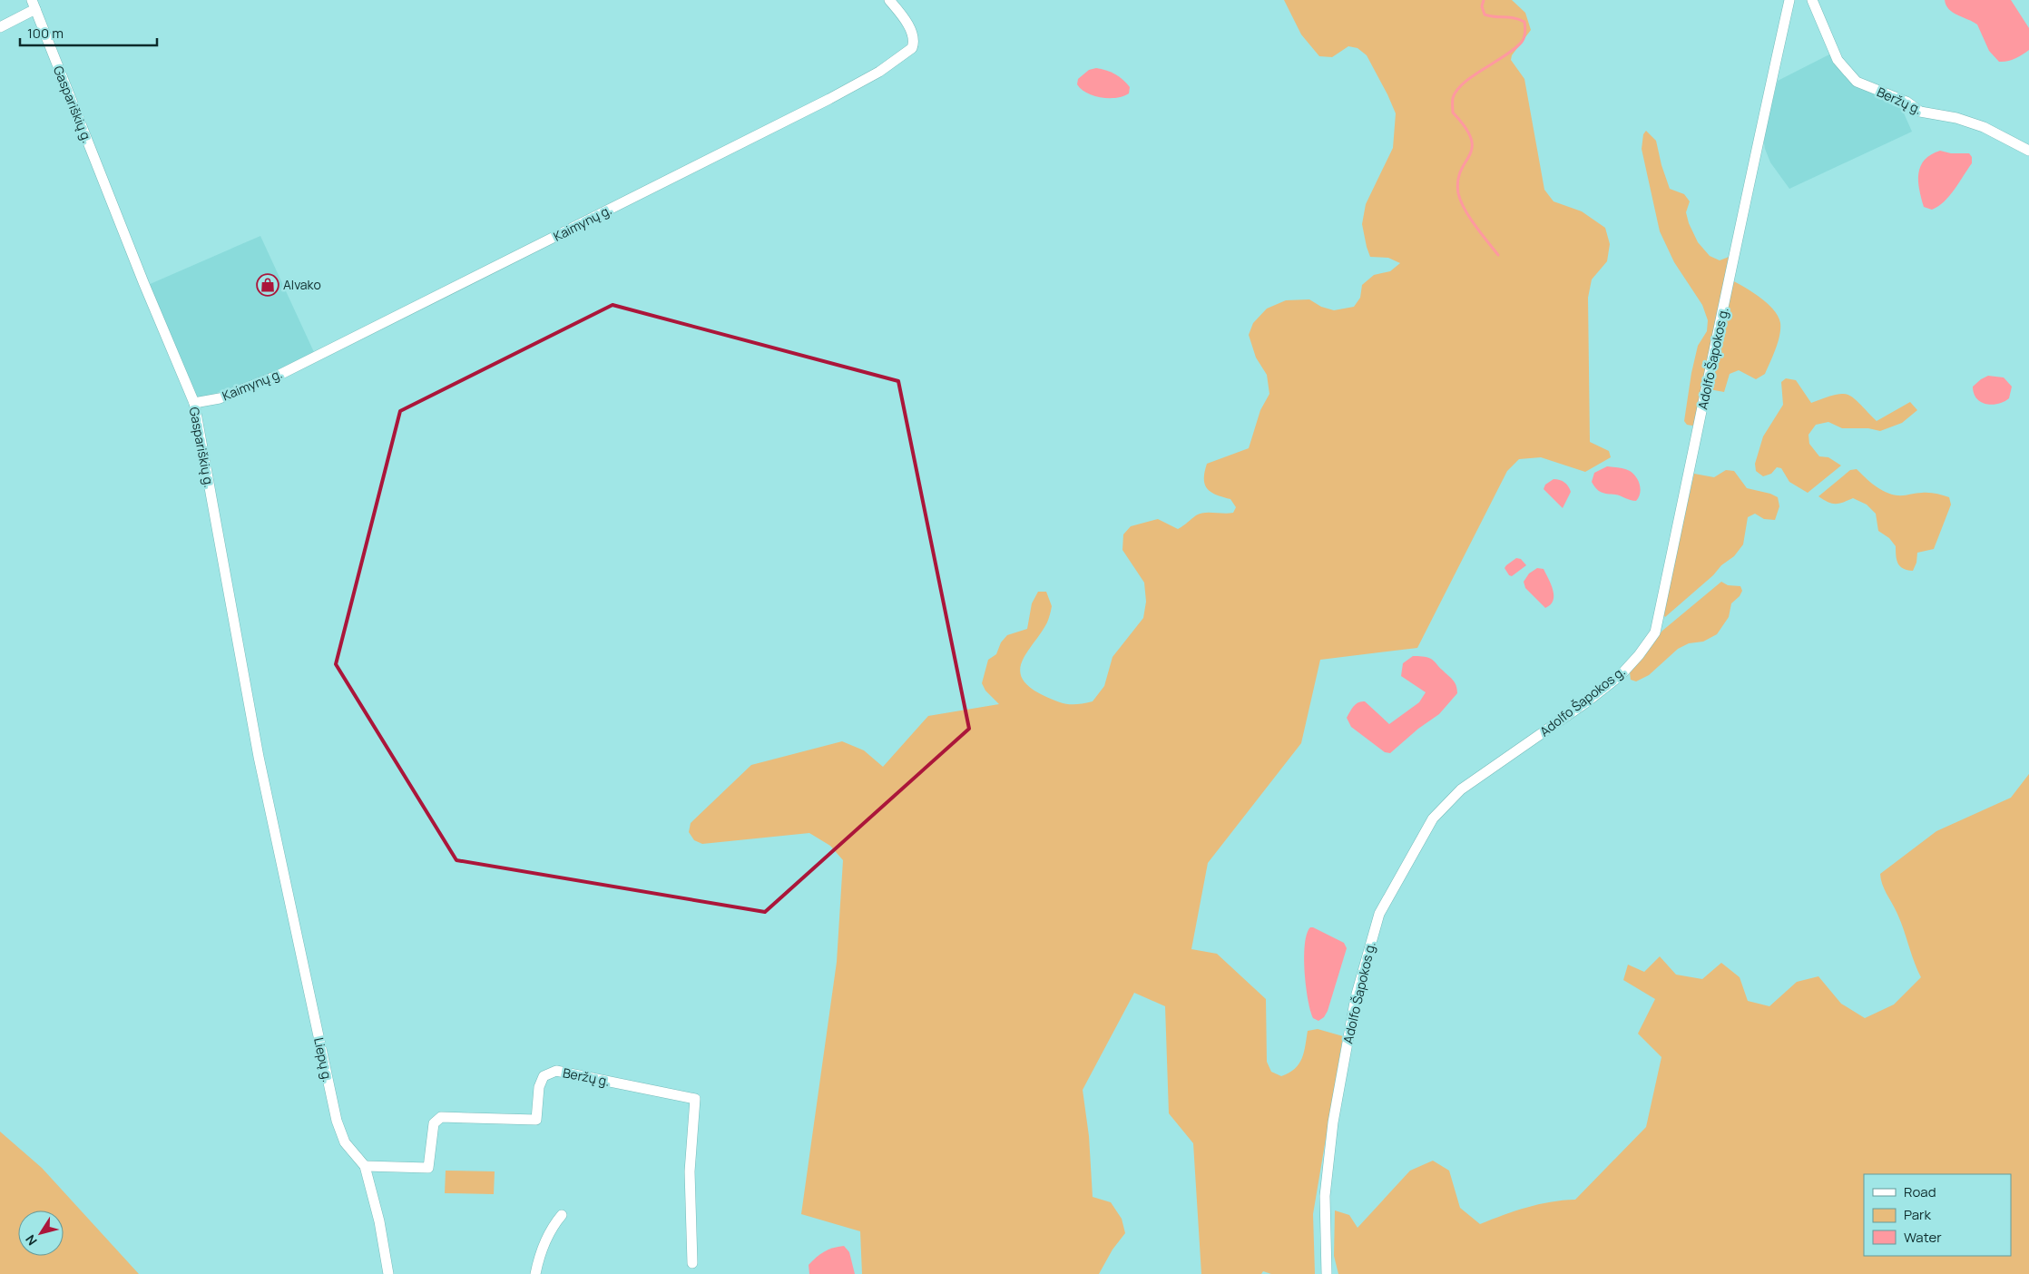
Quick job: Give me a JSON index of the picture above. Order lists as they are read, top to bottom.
{
  "streets": {
    "street": [
      "Beržų g.",
      "Gaspariškių g.",
      "Kaimynų g.",
      "Adolfo Šapokos g.",
      "Liepų g."
    ]
  },
  "crossings": [
    ["Beržų g.", "Liepų g."],
    ["Gaspariškių g.", "Kaimynų g."],
    ["Gaspariškių g.", "Liepų g."]
  ],
  "places": {
    "shop": ["Alvako"]
  },
  "legend": ["Road", "Park", "Water"],
  "scale_bar": "100 m",
  "north": "bottom left"
}
